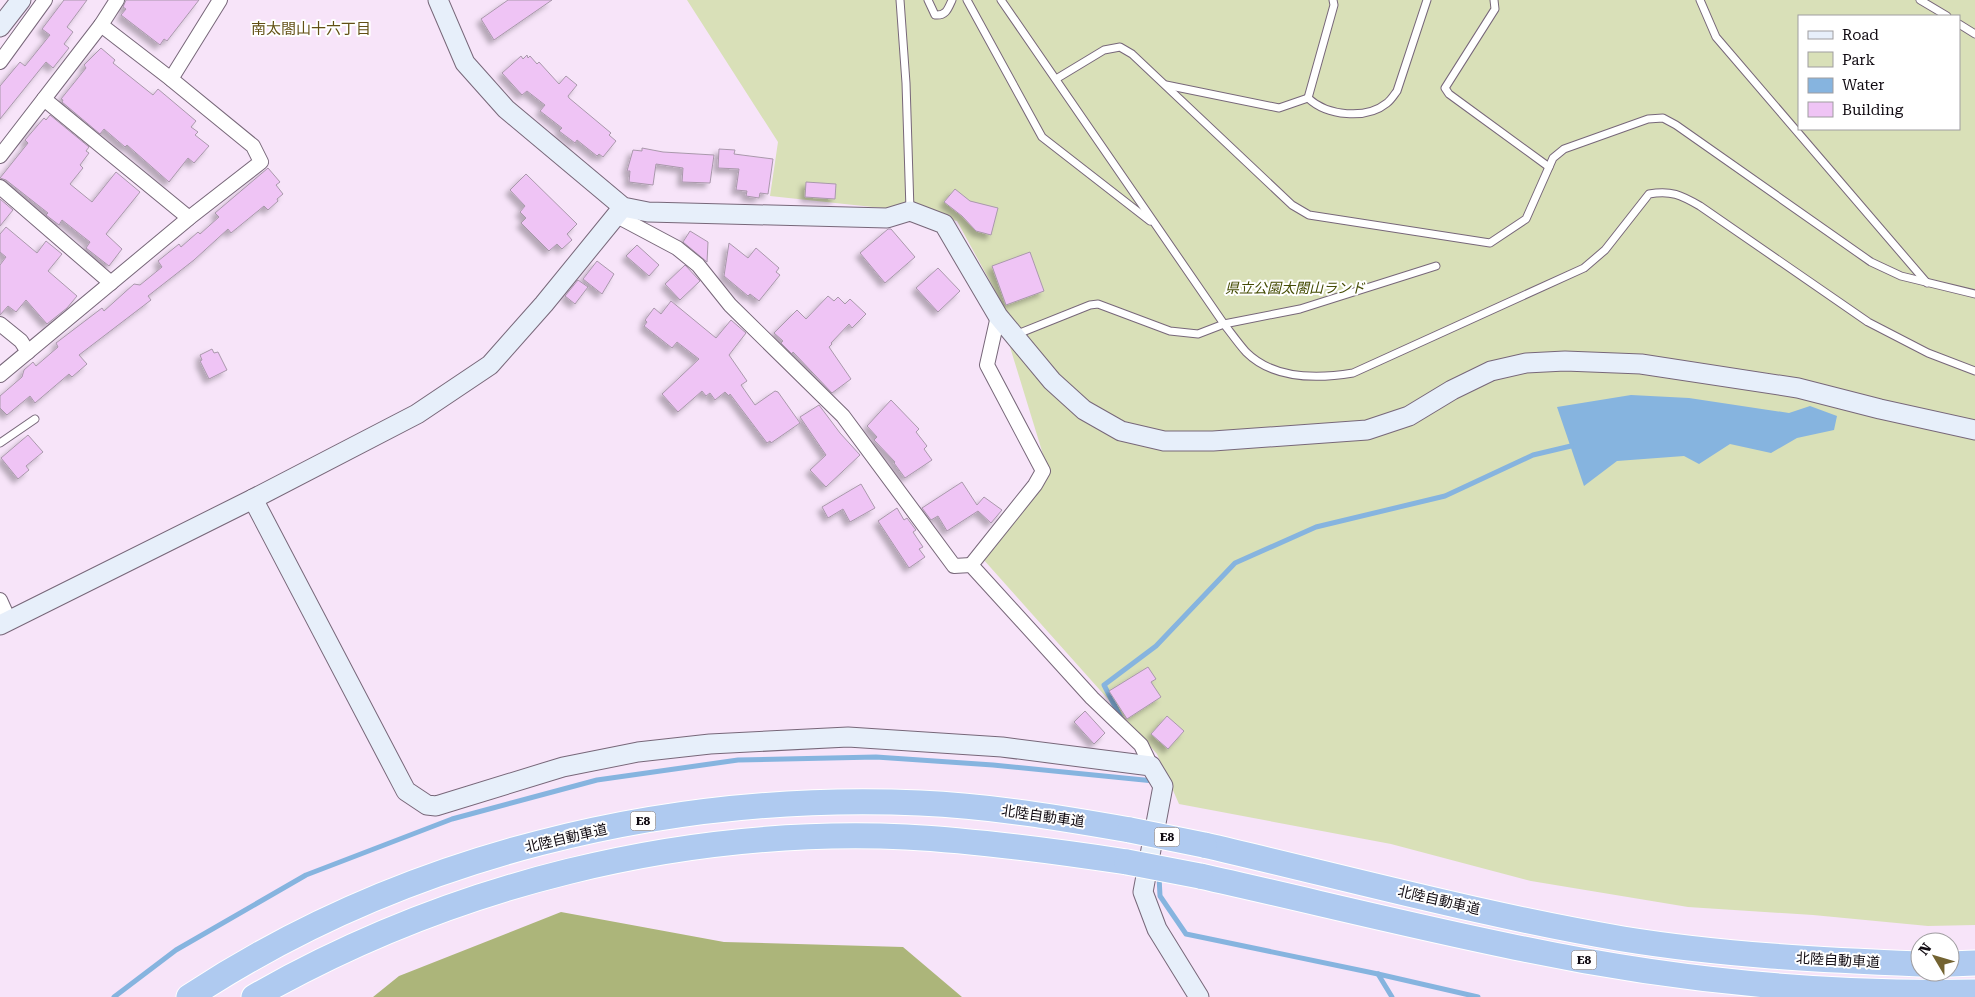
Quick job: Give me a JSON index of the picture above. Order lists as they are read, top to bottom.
{
  "streets": {
    "highway": ["北陸自動車道", "E8"]
  },
  "districts": ["南太閤山十六丁目"],
  "parks": ["県立公園太閤山ランド"],
  "legend": [
    "Road",
    "Park",
    "Water",
    "Building"
  ],
  "north": "top left"
}
